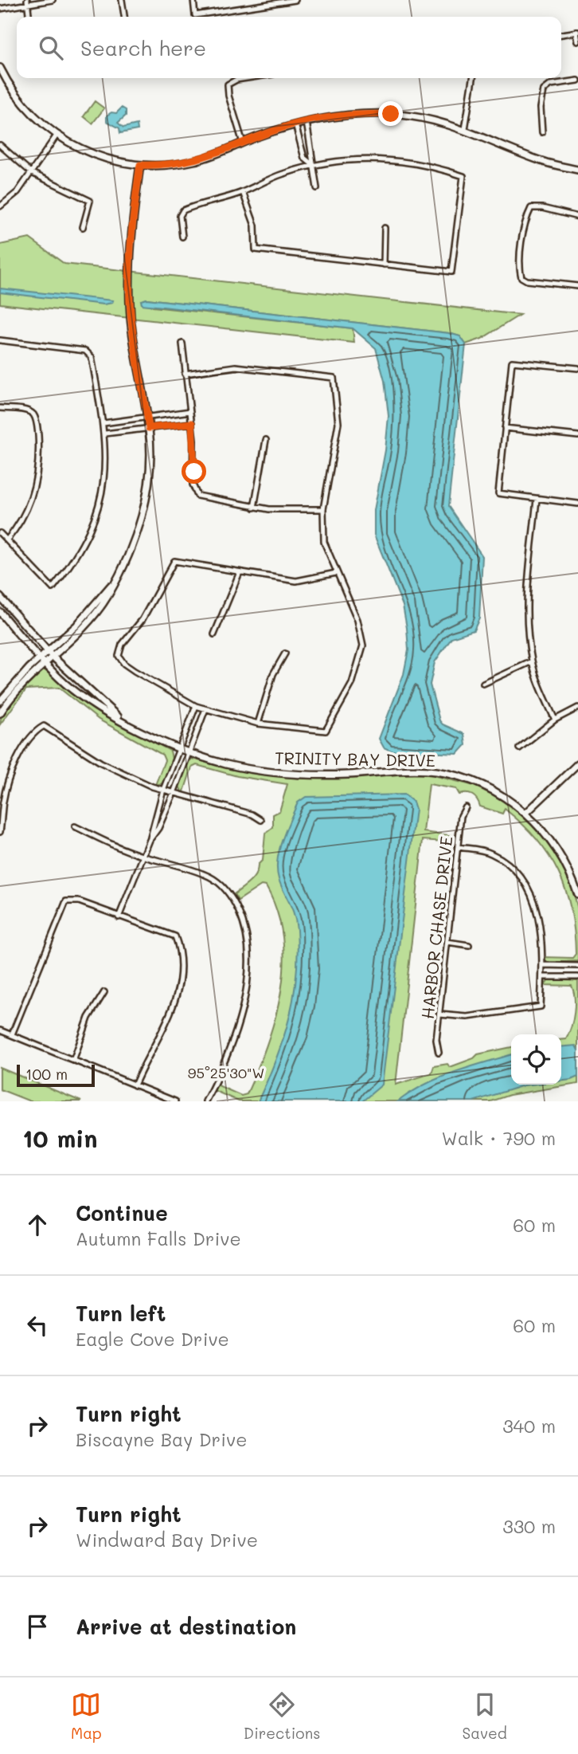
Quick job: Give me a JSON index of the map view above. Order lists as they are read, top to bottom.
{
  "streets": {
    "street": ["TRINITY BAY DRIVE", "HARBOR CHASE DRIVE"]
  },
  "scale_bar": "100 m",
  "page": {
    "search": "Search here",
    "scale": "100 m",
    "heading": ["10 min", "Walk · 790 m"],
    "list": [
      ["Continue", "Autumn Falls Drive", "60 m"],
      ["Turn left", "Eagle Cove Drive", "60 m"],
      ["Turn right", "Biscayne Bay Drive", "340 m"],
      ["Turn right", "Windward Bay Drive", "330 m"],
      "Arrive at destination"
    ],
    "nav": ["Map", "Directions", "Saved"]
  },
  "coordinates": ["95°25'30\"W"]
}
